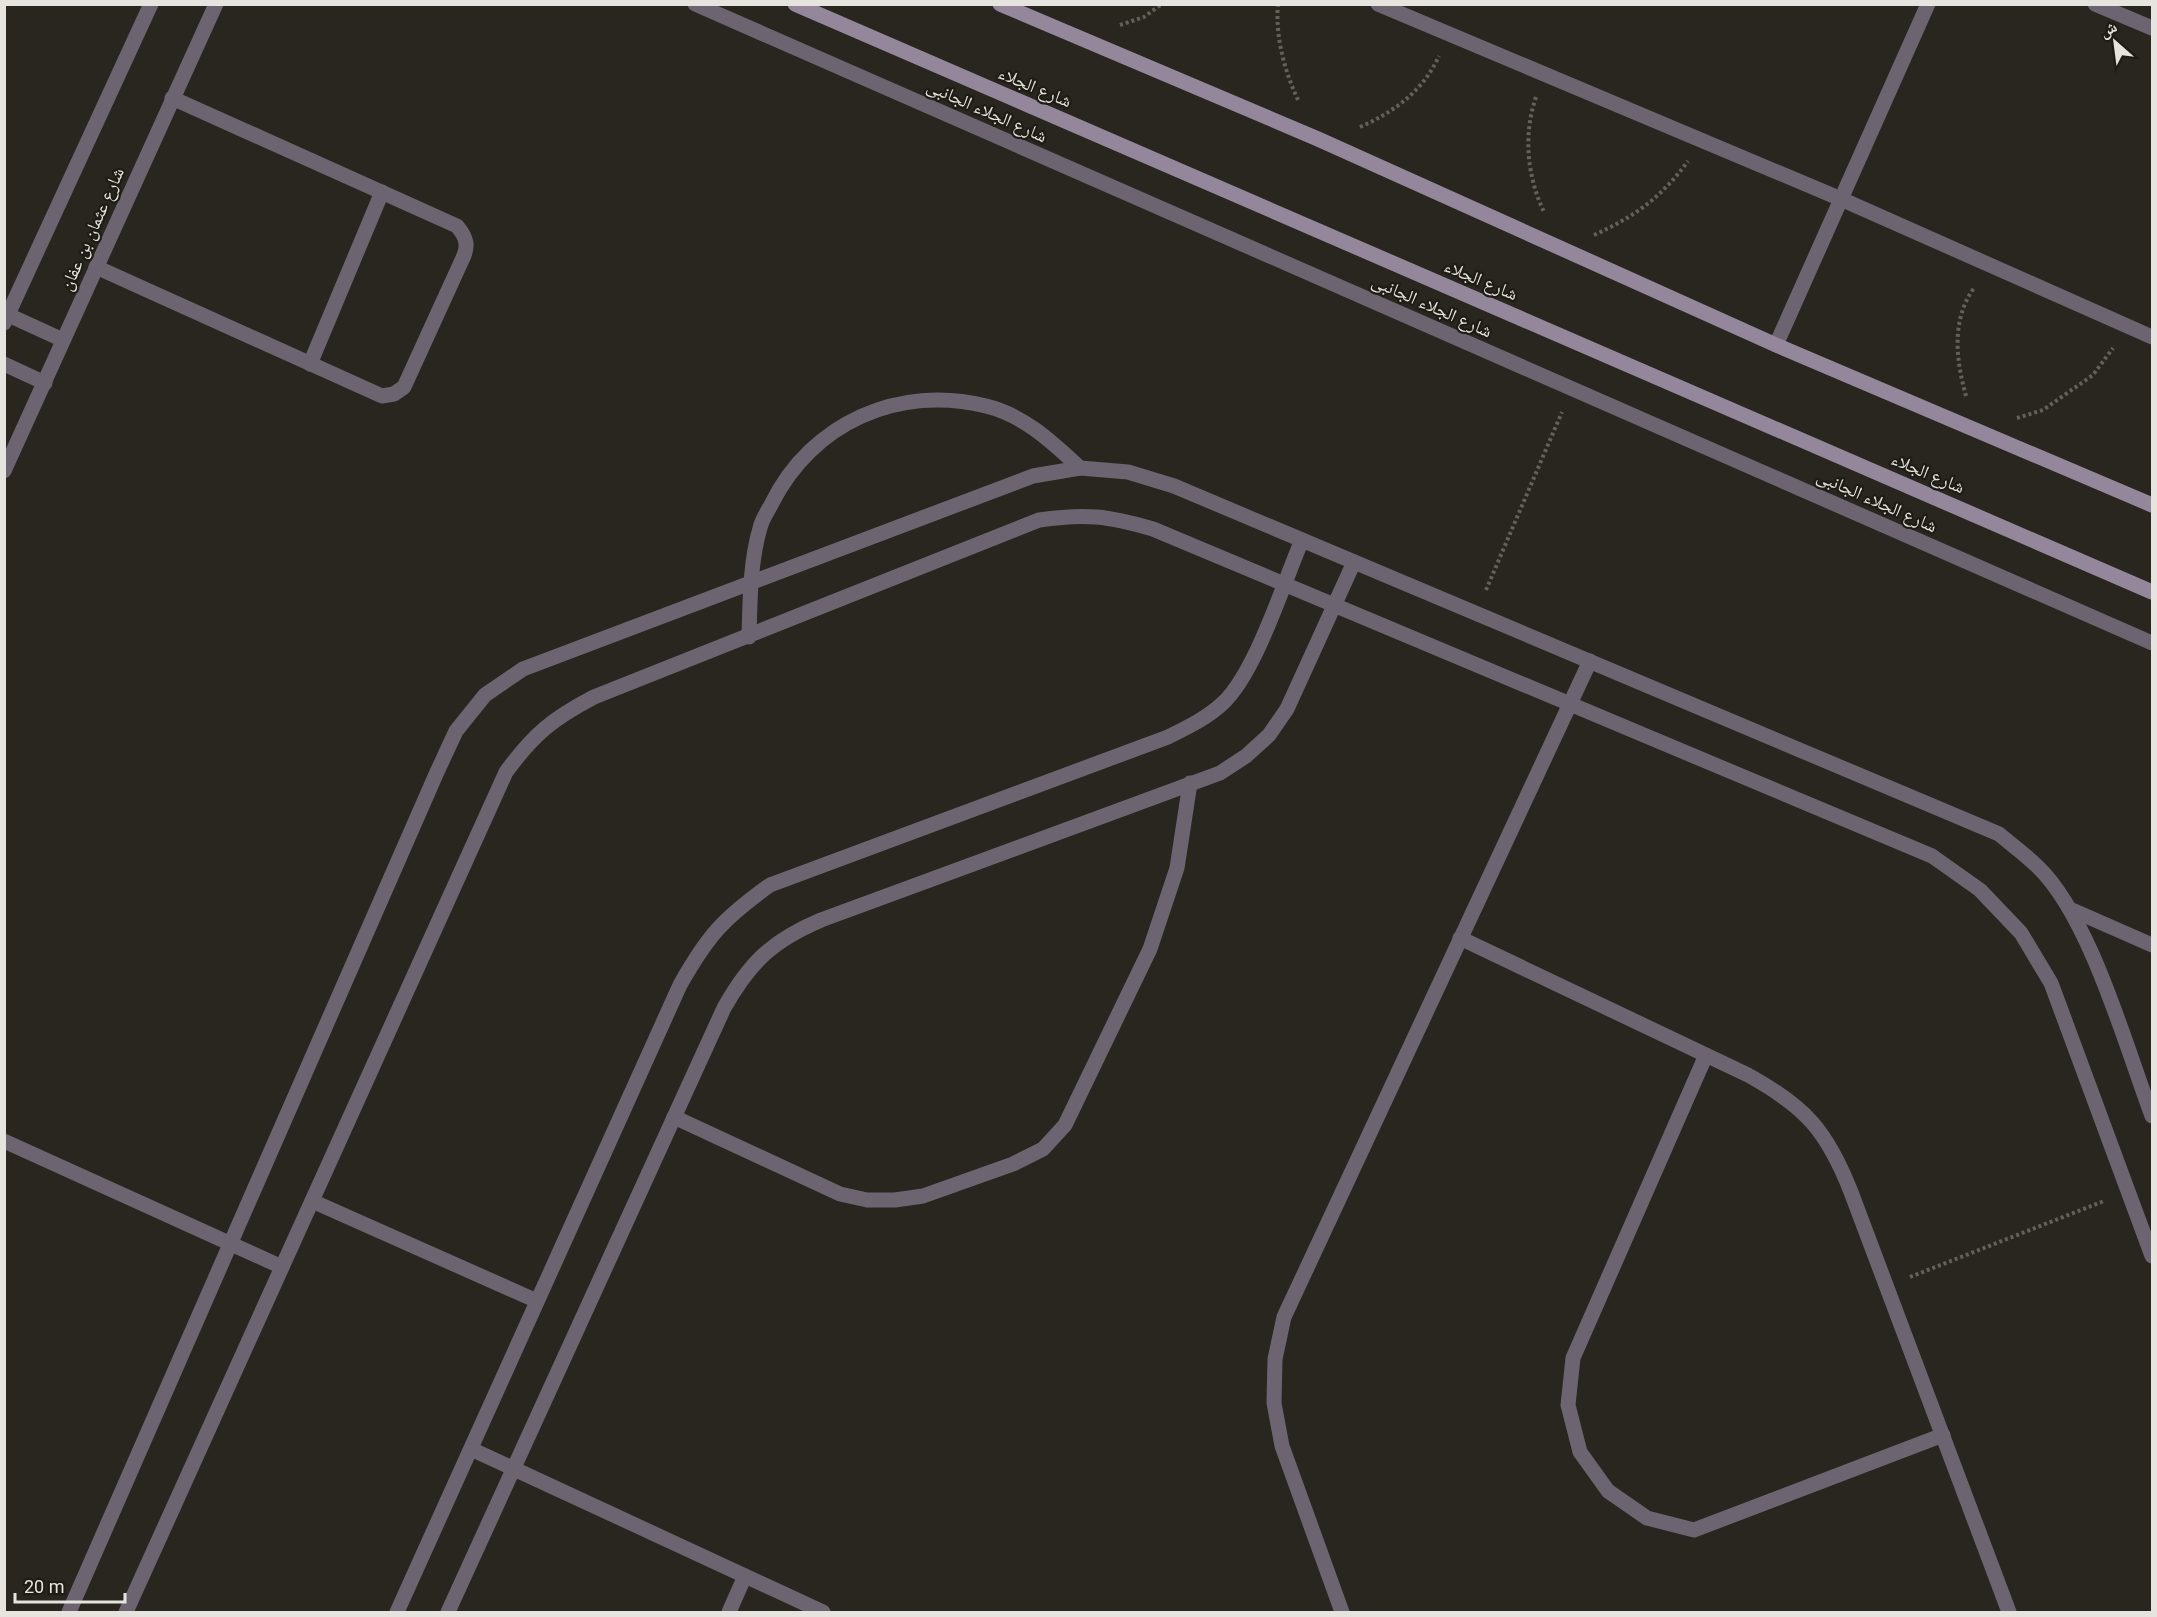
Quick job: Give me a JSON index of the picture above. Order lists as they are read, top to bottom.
{
  "streets": {
    "street": ["شارع الجلاء", "شارع الجلاء الجانبى", "شارع عثمان بن عفان"]
  },
  "scale_bar": "20 m",
  "north": "top left"
}
